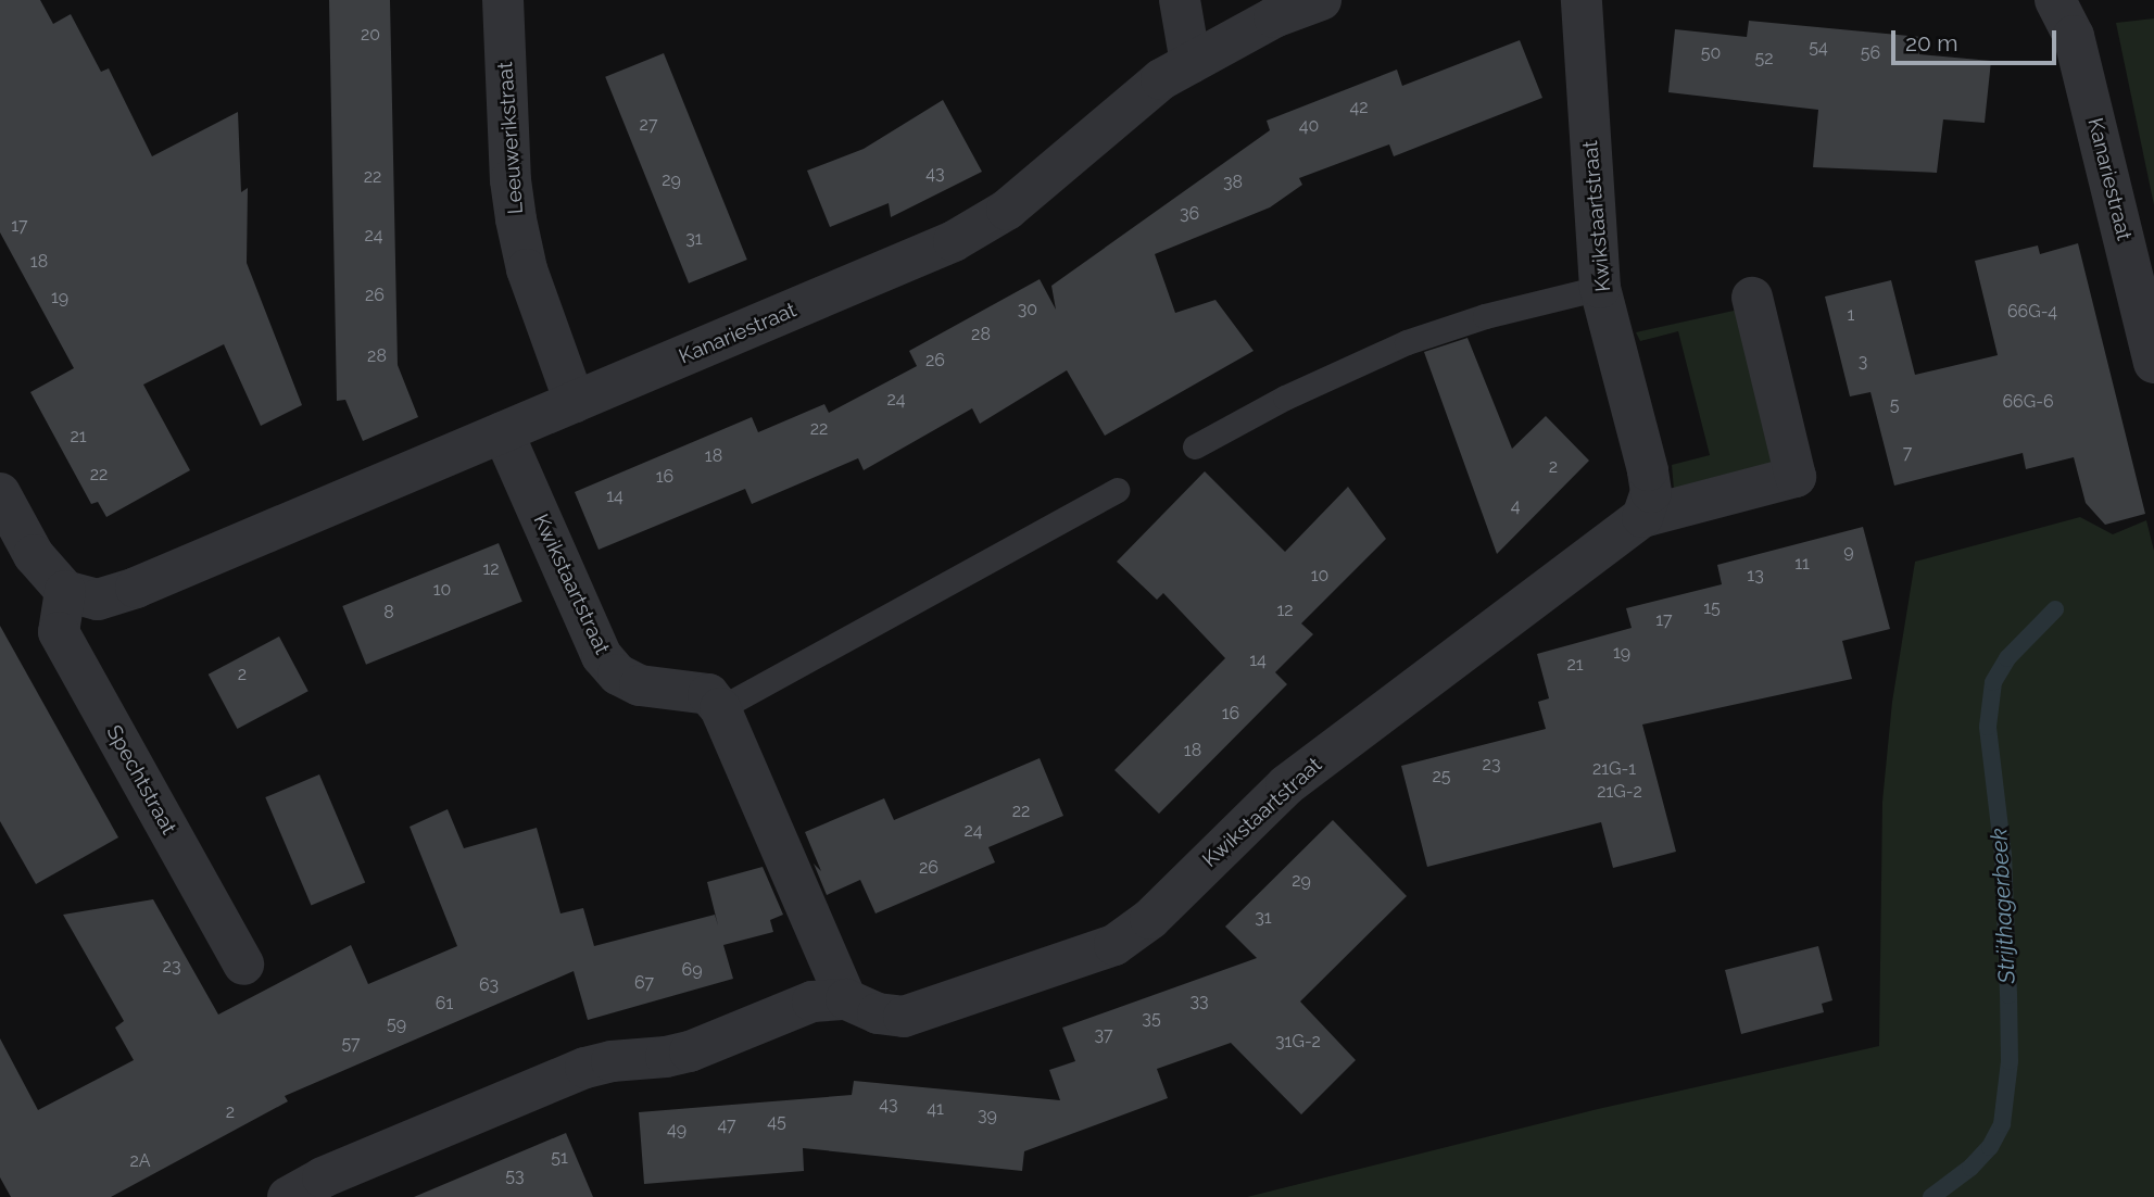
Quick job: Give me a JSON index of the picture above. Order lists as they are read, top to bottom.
{
  "streets": {
    "street": [
      "Leeuwerikstraat",
      "Kanariestraat",
      "Kwikstaartstraat",
      "Spechtstraat"
    ]
  },
  "crossings": [
    ["Leeuwerikstraat", "Kanariestraat"],
    ["Kanariestraat", "Kwikstaartstraat"],
    ["Kanariestraat", "Spechtstraat"]
  ],
  "water": ["Strijthagerbeek"],
  "house_numbers": [
    "20",
    "54",
    "50",
    "56",
    "52",
    "42",
    "27",
    "40",
    "43",
    "22",
    "29",
    "38",
    "36",
    "17",
    "24",
    "31",
    "18",
    "26",
    "19",
    "30",
    "66G-4",
    "1",
    "28",
    "28",
    "26",
    "3",
    "24",
    "66G-6",
    "5",
    "22",
    "21",
    "7",
    "18",
    "2",
    "22",
    "16",
    "14",
    "4",
    "9",
    "11",
    "12",
    "10",
    "13",
    "10",
    "15",
    "12",
    "8",
    "17",
    "19",
    "14",
    "21",
    "2",
    "16",
    "18",
    "23",
    "21G-1",
    "25",
    "21G-2",
    "22",
    "24",
    "26",
    "29",
    "31",
    "23",
    "69",
    "67",
    "63",
    "33",
    "61",
    "35",
    "59",
    "37",
    "31G-2",
    "57",
    "43",
    "41",
    "2",
    "39",
    "45",
    "47",
    "49",
    "51",
    "2A",
    "53"
  ],
  "scale_bar": "20 m"
}
